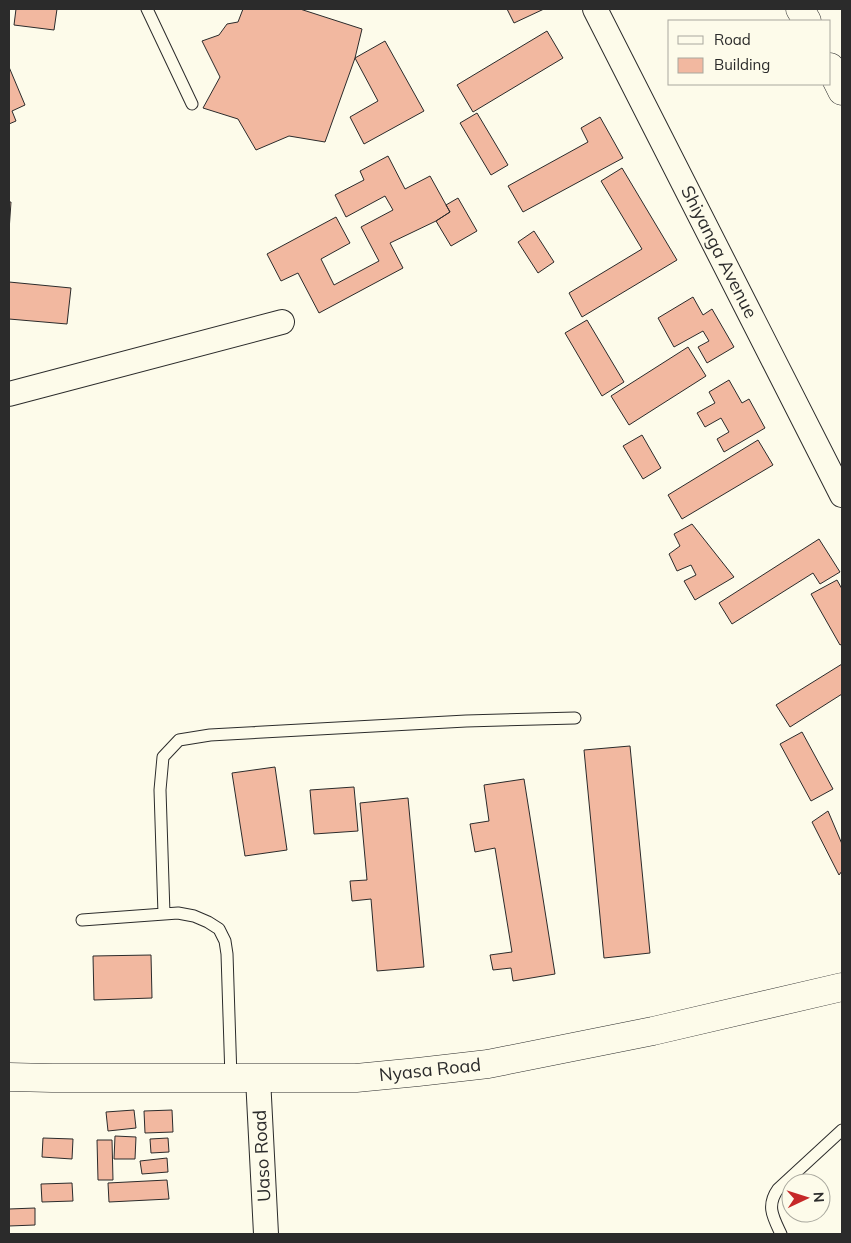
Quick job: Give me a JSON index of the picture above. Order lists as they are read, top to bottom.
{
  "streets": {
    "street": ["Shiyanga Avenue", "Nyasa Road", "Uaso Road"]
  },
  "crossings": [
    ["Nyasa Road", "Uaso Road"]
  ],
  "legend": ["Road", "Building"],
  "north": "right"
}
